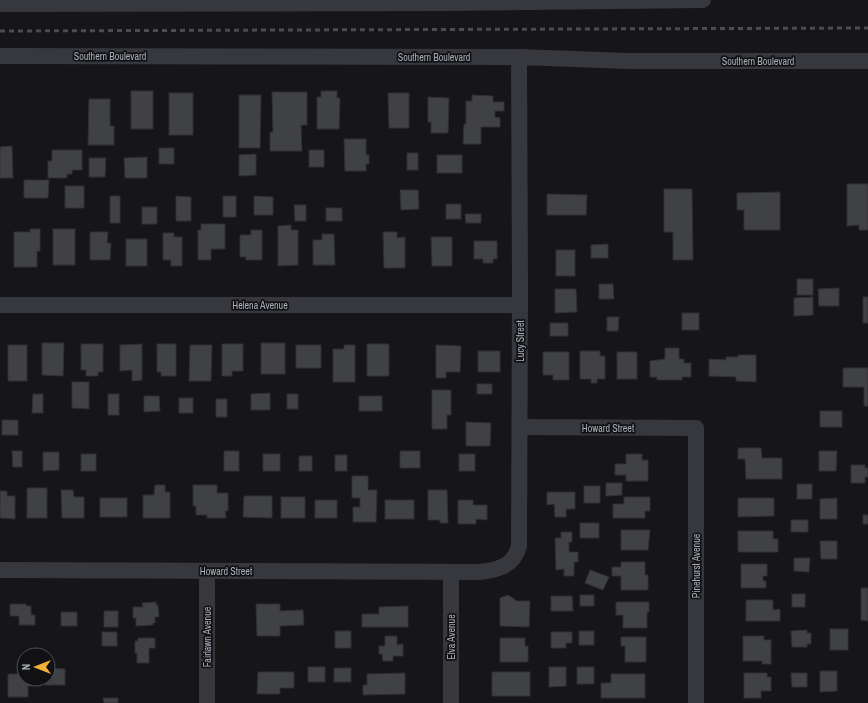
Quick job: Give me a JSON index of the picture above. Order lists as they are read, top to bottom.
{
  "streets": {
    "street": [
      "Southern Boulevard",
      "Helena Avenue",
      "Lucy Street",
      "Howard Street",
      "Pinehurst Avenue",
      "Fairlawn Avenue",
      "Elva Avenue"
    ]
  },
  "crossings": [
    ["Southern Boulevard", "Lucy Street"],
    ["Helena Avenue", "Lucy Street"],
    ["Lucy Street", "Howard Street"],
    ["Lucy Street", "Elva Avenue"],
    ["Howard Street", "Pinehurst Avenue"],
    ["Howard Street", "Fairlawn Avenue"],
    ["Howard Street", "Elva Avenue"]
  ],
  "north": "left"
}
